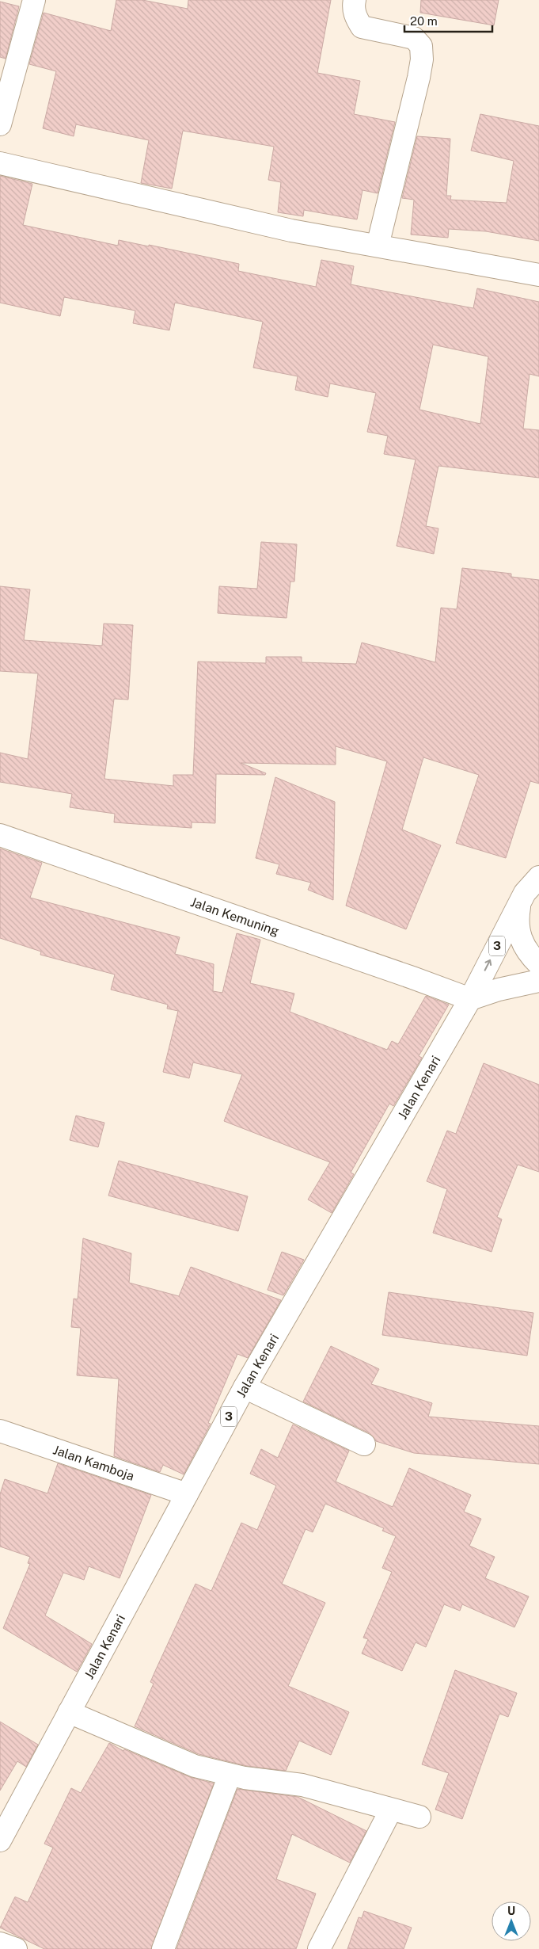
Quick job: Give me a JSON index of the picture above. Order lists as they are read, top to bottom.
{
  "streets": {
    "main road": [
      "Jalan Kemuning",
      "3",
      "Jalan Kenari",
      "Jalan Kamboja"
    ]
  },
  "crossings": [
    ["Jalan Kemuning", "3"],
    ["Jalan Kemuning", "Jalan Kenari"],
    ["3", "Jalan Kenari"],
    ["Jalan Kenari", "Jalan Kamboja"]
  ],
  "scale_bar": "20 m",
  "north": "top"
}
